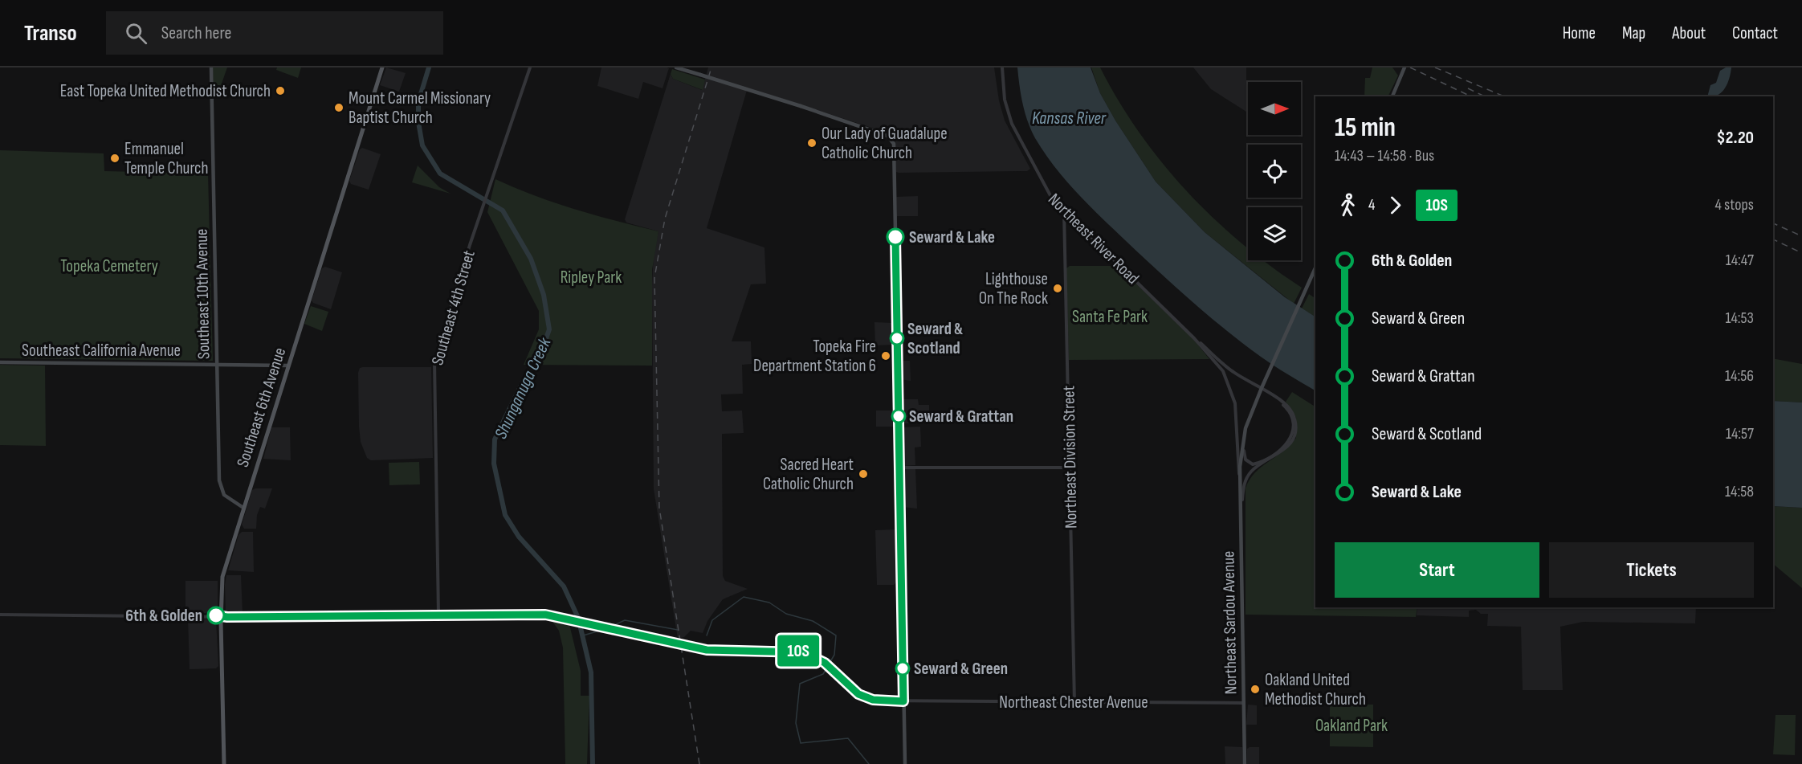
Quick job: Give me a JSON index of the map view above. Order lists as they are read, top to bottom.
{
  "streets": {
    "main road": [
      "Southeast 10th Avenue",
      "Southeast California Avenue",
      "Southeast 6th Avenue",
      "Northeast Sardou Avenue"
    ],
    "street": [
      "Northeast River Road",
      "Southeast 4th Street",
      "Northeast Division Street",
      "Northeast Chester Avenue"
    ]
  },
  "crossings": [
    ["Northeast River Road", "Northeast Division Street"],
    ["Northeast River Road", "Northeast Sardou Avenue"],
    ["Southeast 10th Avenue", "Southeast California Avenue"],
    ["Southeast 10th Avenue", "Southeast 6th Avenue"],
    ["Southeast 4th Street", "Northeast Chester Avenue"],
    ["Southeast California Avenue", "Southeast 6th Avenue"],
    ["Southeast 6th Avenue", "Northeast Chester Avenue"],
    ["Northeast Division Street", "Northeast Chester Avenue"],
    ["Northeast Sardou Avenue", "Northeast Chester Avenue"]
  ],
  "water": ["Kansas River", "Shunganuga Creek"],
  "parks": [
    "Topeka Cemetery",
    "Ripley Park",
    "Santa Fe Park",
    "Oakland Park"
  ],
  "places": [
    "East Topeka United Methodist Church",
    "Mount Carmel Missionary Baptist Church",
    "Our Lady of Guadalupe Catholic Church",
    "Emmanuel Temple Church",
    "Seward & Lake",
    "Lighthouse On The Rock",
    "Seward & Scotland",
    "Topeka Fire Department Station 6",
    "Seward & Grattan",
    "Sacred Heart Catholic Church",
    "6th & Golden",
    "Seward & Green",
    "Oakland United Methodist Church"
  ],
  "lines": ["bus line 10S"],
  "north": "right",
  "page": {
    "header": "Transo",
    "search": "Search here",
    "nav": [
      "Home",
      "Map",
      "About",
      "Contact"
    ],
    "on_map": "10S",
    "heading": ["15 min", "14:43 – 14:58 · Bus", "$2.20"],
    "legs": ["4", "10S", "4 stops"],
    "list": [
      {
        "name": "6th & Golden",
        "value": "14:47"
      },
      {
        "name": "Seward & Green",
        "value": "14:53"
      },
      {
        "name": "Seward & Grattan",
        "value": "14:56"
      },
      {
        "name": "Seward & Scotland",
        "value": "14:57"
      },
      {
        "name": "Seward & Lake",
        "value": "14:58"
      }
    ],
    "buttons": ["Start", "Tickets"]
  }
}
